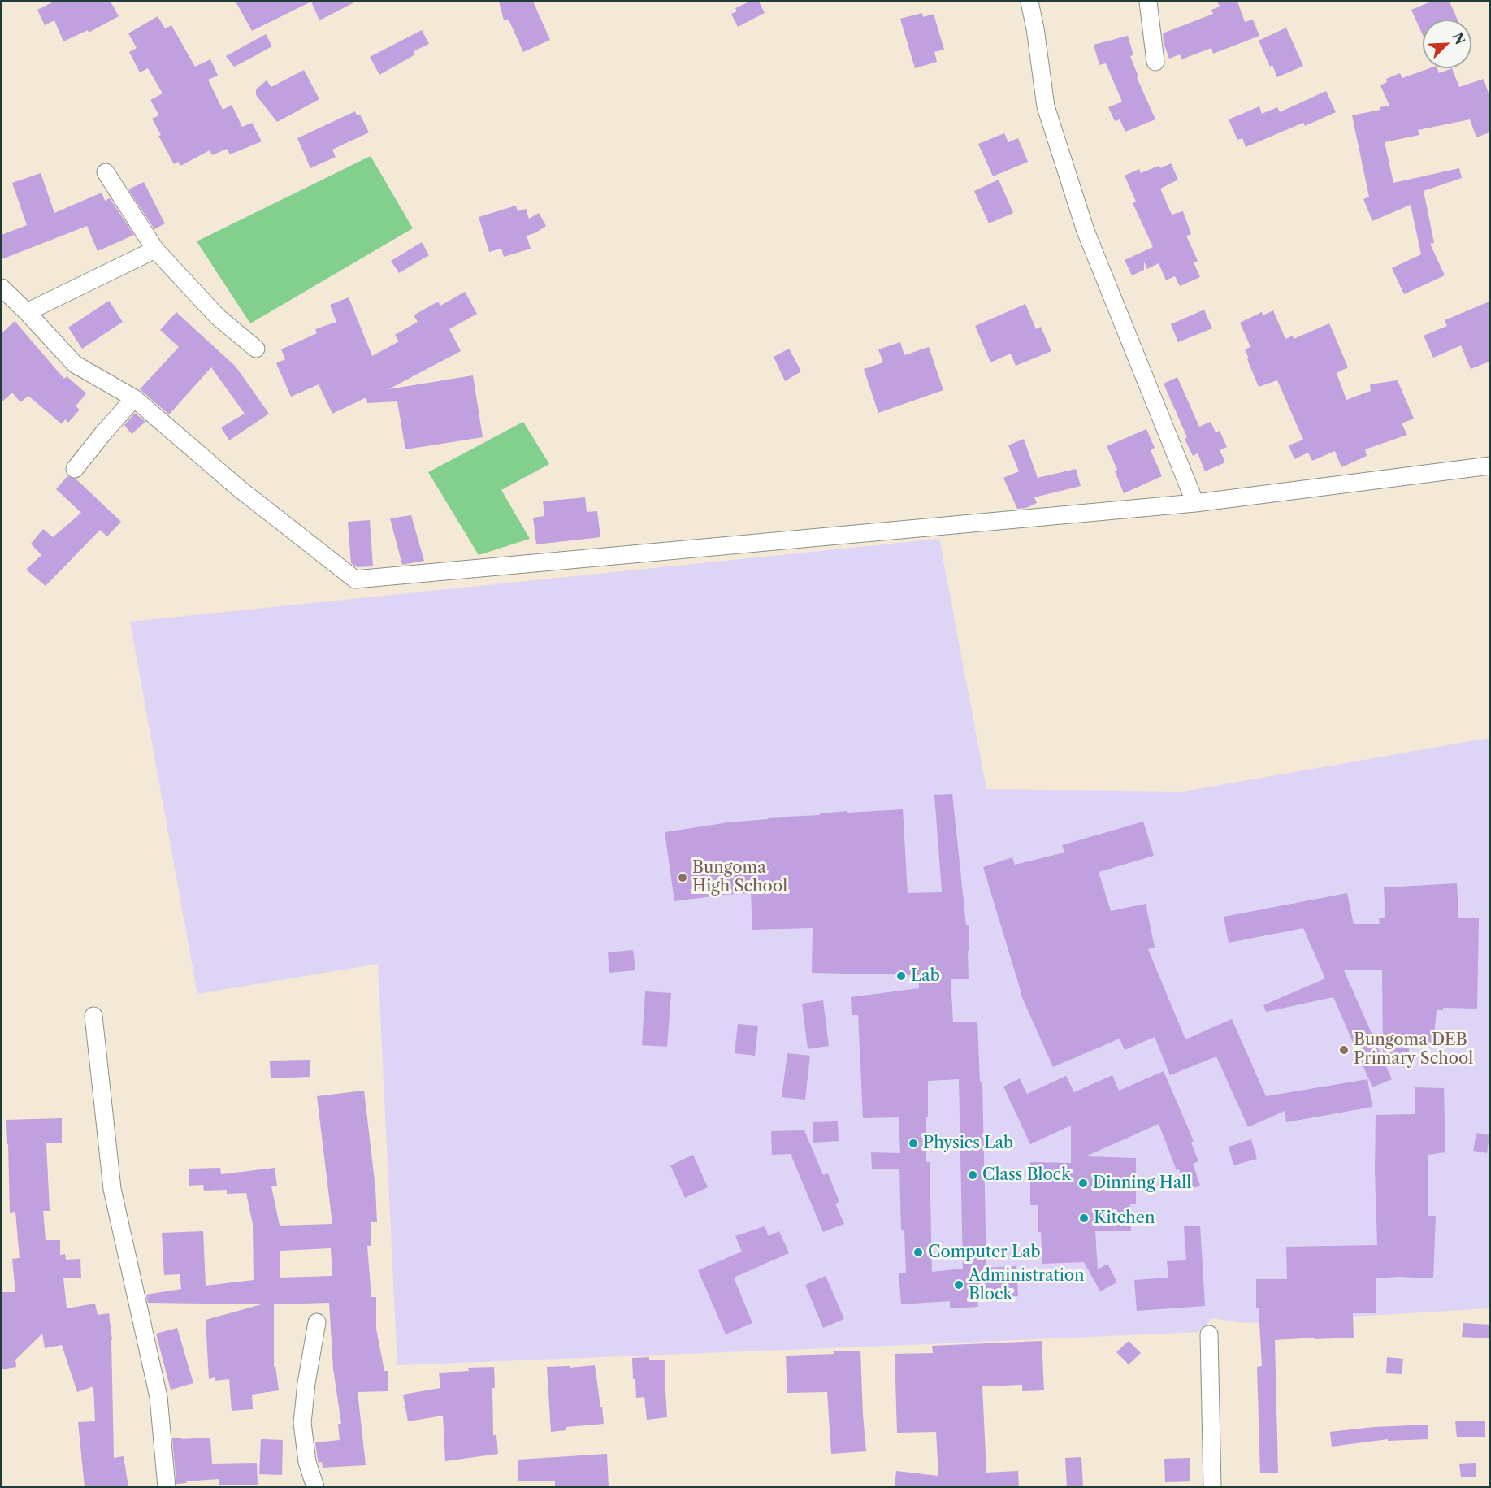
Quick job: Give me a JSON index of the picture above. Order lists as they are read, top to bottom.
{
  "places": [
    "Bungoma High School",
    "Lab",
    "Bungoma DEB Primary School",
    "Physics Lab",
    "Class Block",
    "Dinning Hall",
    "Kitchen",
    "Computer Lab",
    "Administration Block"
  ],
  "north": "top right"
}
